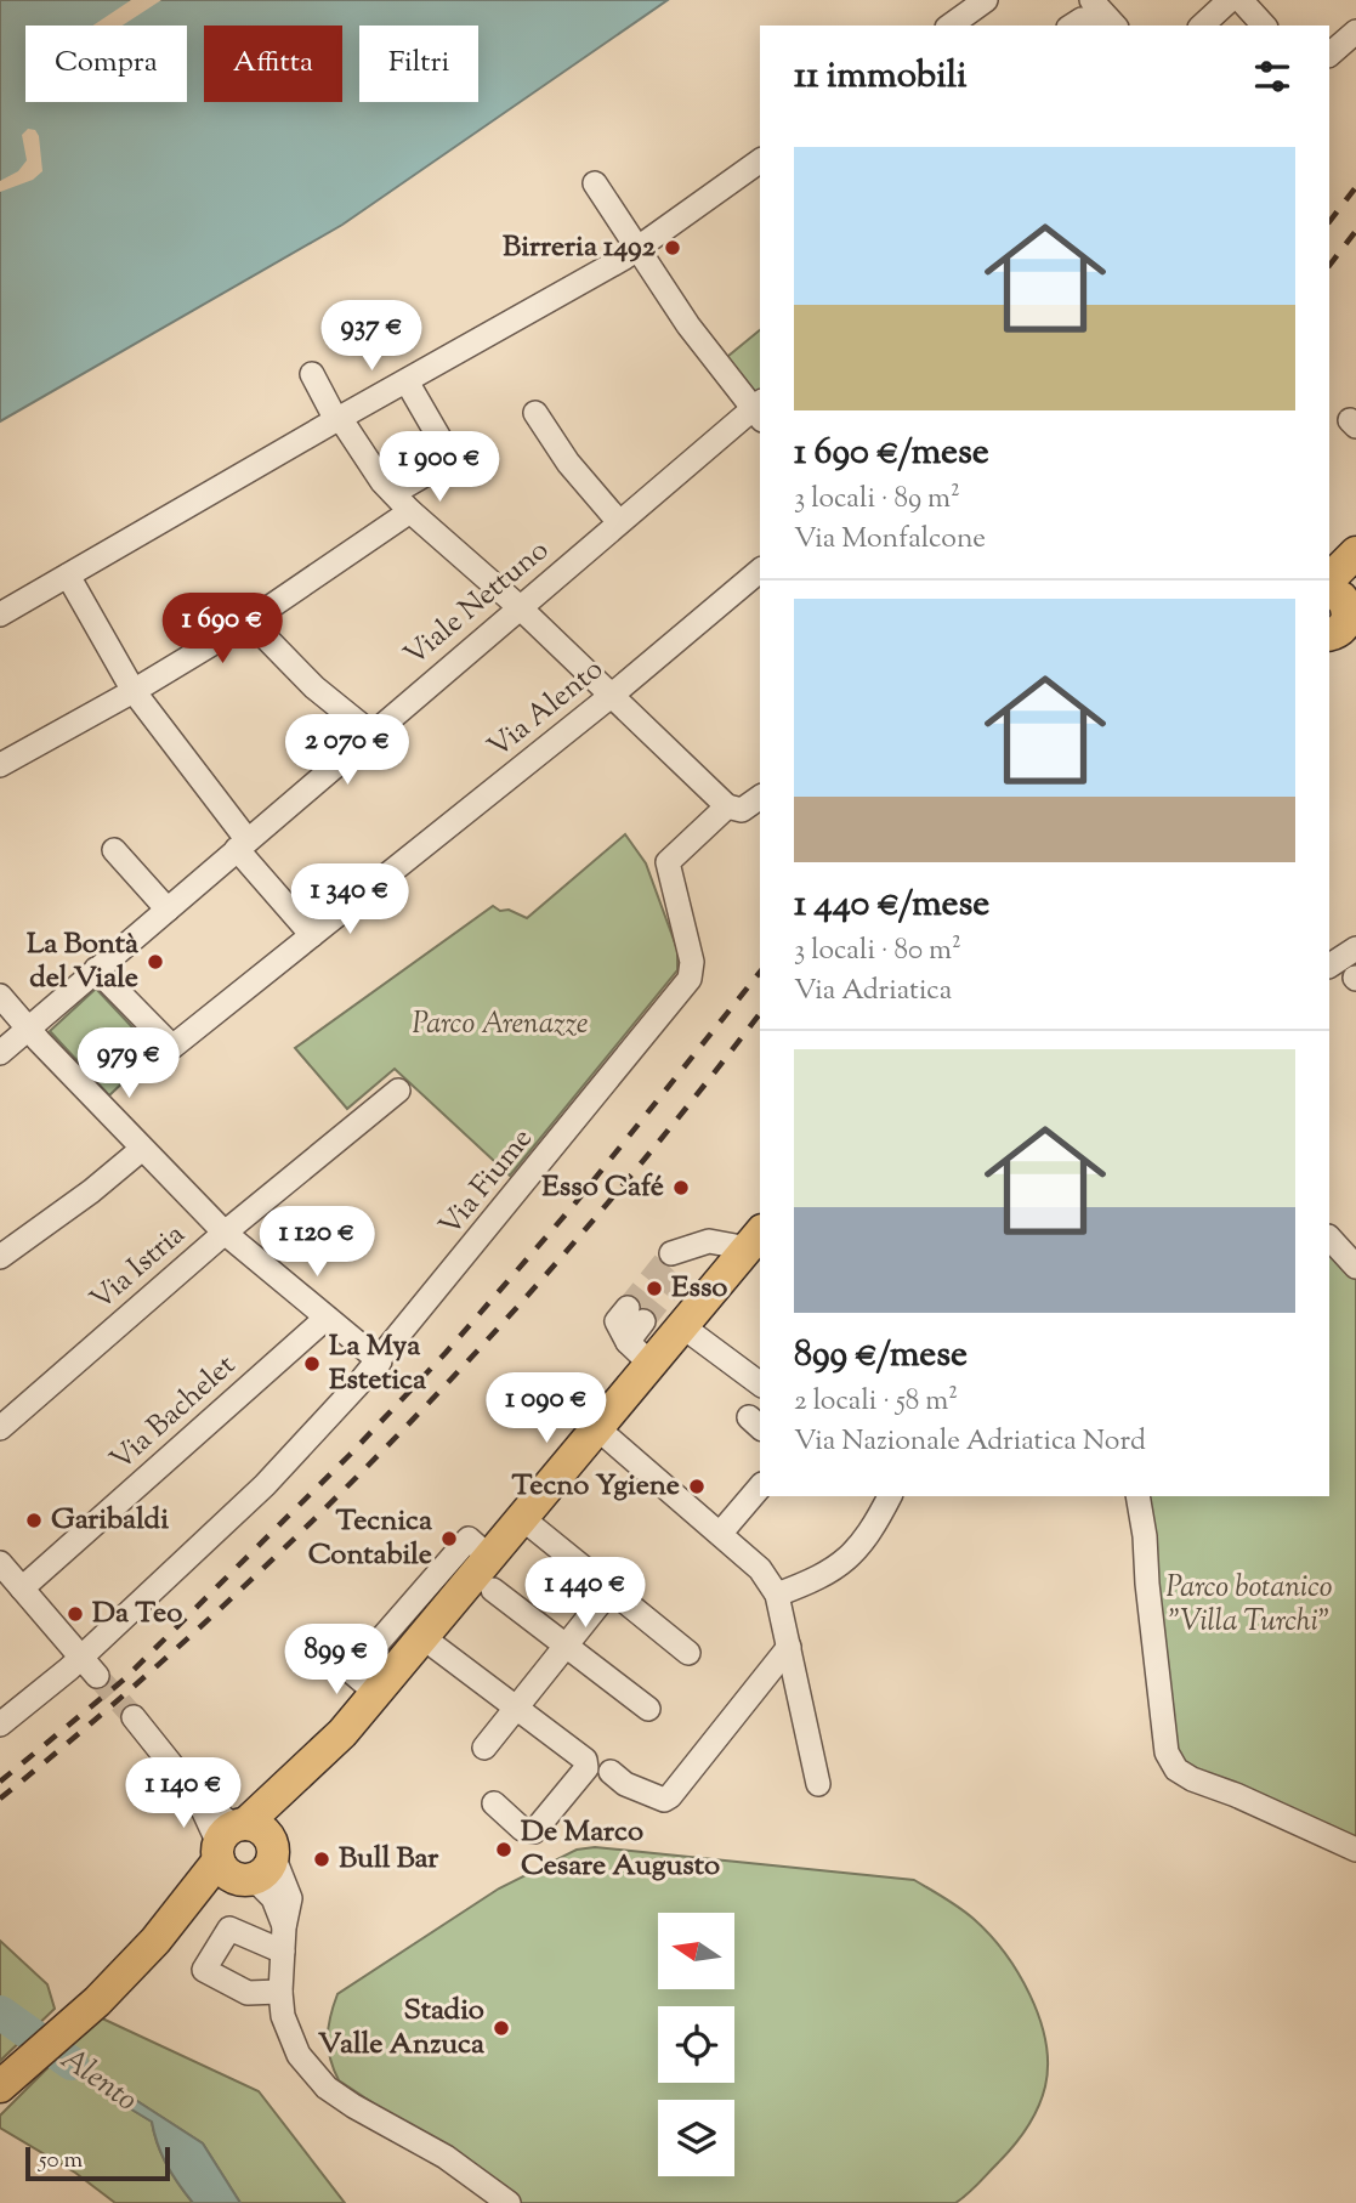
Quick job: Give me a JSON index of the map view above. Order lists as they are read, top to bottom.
{
  "streets": {
    "street": [
      "Viale Nettuno",
      "Via Alento",
      "Via Fiume",
      "Via Istria",
      "Via Bachelet"
    ]
  },
  "crossings": [
    ["Viale Nettuno", "Via Alento"]
  ],
  "water": ["Alento"],
  "parks": ["Parco Arenazze", "Parco botanico \"Villa Turchi\""],
  "places": [
    "Birreria 1492",
    "La Bontà del Viale",
    "Esso Café",
    "Esso",
    "La Mya Estetica",
    "Tecno Ygiene",
    "Garibaldi",
    "Tecnica Contabile",
    "Da Teo",
    "De Marco Cesare Augusto",
    "Bull Bar",
    "Stadio Valle Anzuca"
  ],
  "scale_bar": "50 m",
  "north": "left",
  "page": {
    "chip": ["Compra", "Affitta", "Filtri"],
    "heading": "11 immobili",
    "list": [
      {
        "name": "1 690 €/mese",
        "note": "3 locali · 89 m² · Via Monfalcone"
      },
      {
        "name": "1 440 €/mese",
        "note": "3 locali · 80 m² · Via Adriatica"
      },
      {
        "name": "899 €/mese",
        "note": "2 locali · 58 m² · Via Nazionale Adriatica Nord"
      }
    ],
    "price": [
      "937 €",
      "1 900 €",
      "1 690 €",
      "2 070 €",
      "1 340 €",
      "979 €",
      "1 120 €",
      "1 090 €",
      "1 440 €",
      "899 €",
      "1 140 €"
    ],
    "scale": "50 m"
  }
}
